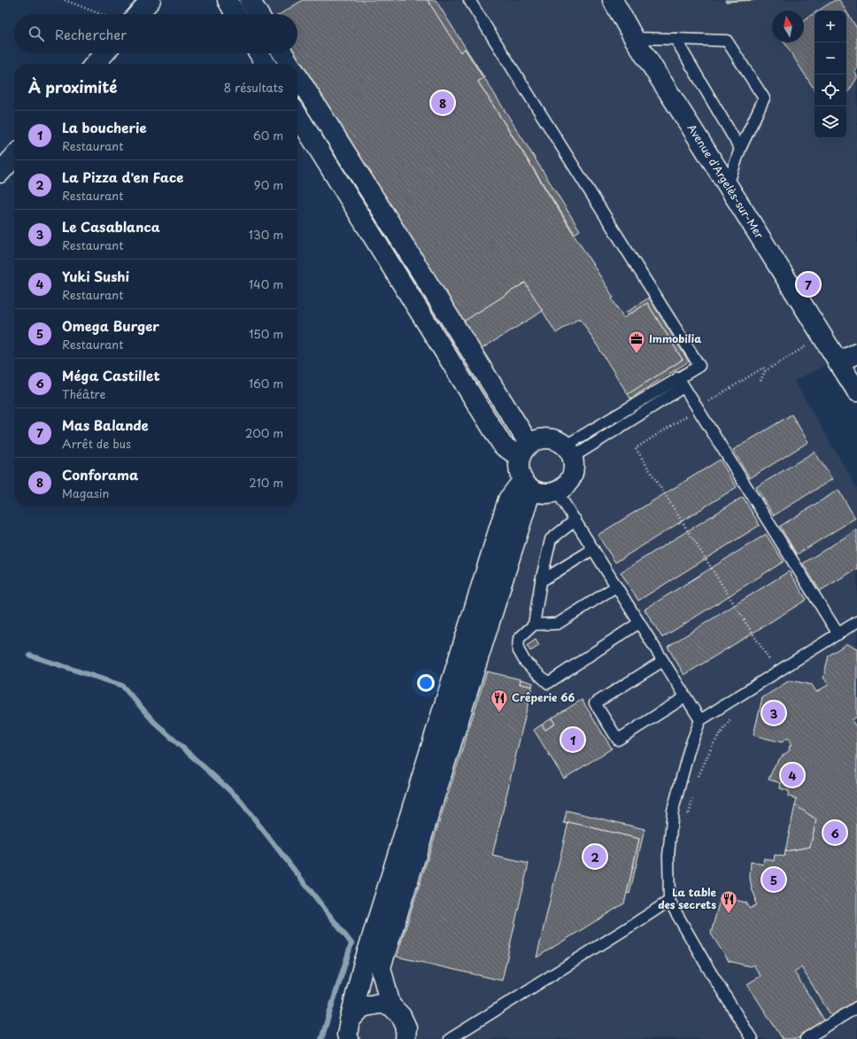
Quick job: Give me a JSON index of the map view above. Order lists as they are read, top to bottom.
{
  "streets": {
    "street": ["Avenue d'Argelès-sur-Mer"]
  },
  "places": {
    "office": ["Immobilia"],
    "restaurant": ["Crêperie 66", "La table des secrets"]
  },
  "north": "top",
  "page": {
    "map_buttons": ["+", "−"],
    "search": "Rechercher",
    "heading": ["À proximité", "8 résultats"],
    "pins": [
      "8",
      "7",
      "3",
      "1",
      "4",
      "6",
      "2",
      "5"
    ],
    "list": [
      {
        "mark": "1",
        "name": "La boucherie",
        "note": "Restaurant",
        "value": "60 m"
      },
      {
        "mark": "2",
        "name": "La Pizza d'en Face",
        "note": "Restaurant",
        "value": "90 m"
      },
      {
        "mark": "3",
        "name": "Le Casablanca",
        "note": "Restaurant",
        "value": "130 m"
      },
      {
        "mark": "4",
        "name": "Yuki Sushi",
        "note": "Restaurant",
        "value": "140 m"
      },
      {
        "mark": "5",
        "name": "Omega Burger",
        "note": "Restaurant",
        "value": "150 m"
      },
      {
        "mark": "6",
        "name": "Méga Castillet",
        "note": "Théâtre",
        "value": "160 m"
      },
      {
        "mark": "7",
        "name": "Mas Balande",
        "note": "Arrêt de bus",
        "value": "200 m"
      },
      {
        "mark": "8",
        "name": "Conforama",
        "note": "Magasin",
        "value": "210 m"
      }
    ]
  }
}
